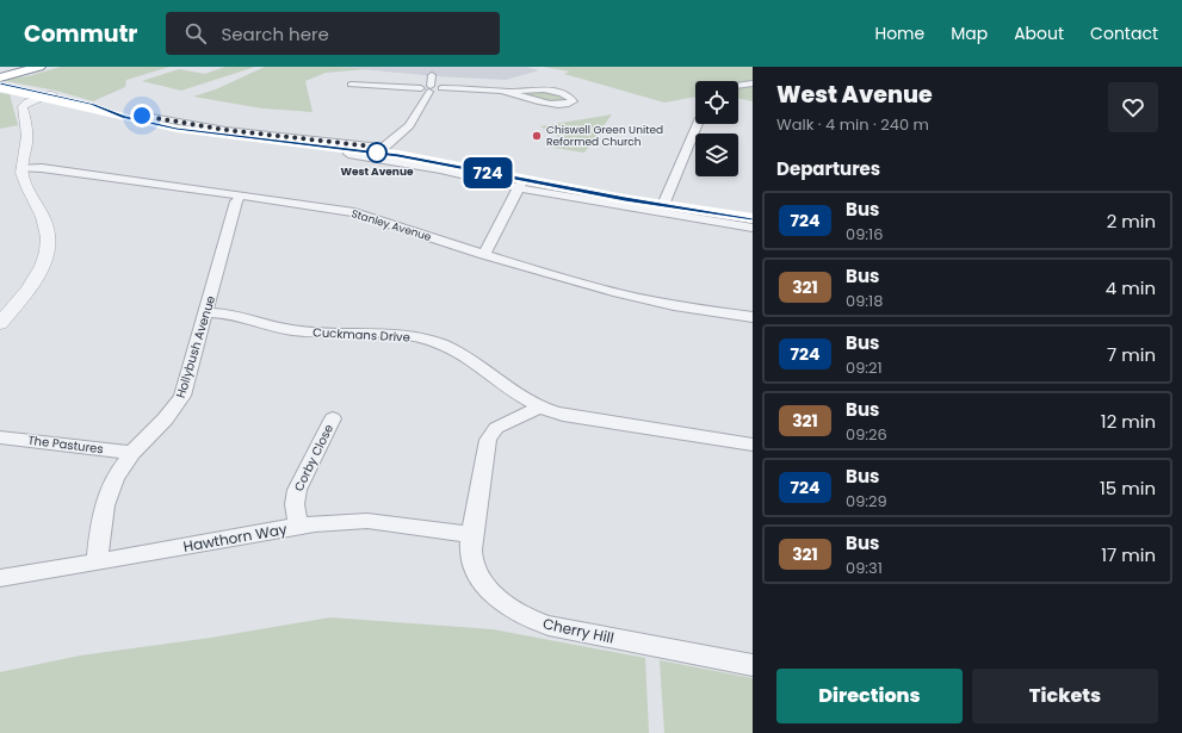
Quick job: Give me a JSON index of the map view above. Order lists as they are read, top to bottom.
{
  "streets": {
    "street": [
      "Stanley Avenue",
      "Cuckmans Drive",
      "Hollybush Avenue",
      "The Pastures",
      "Corby Close",
      "Hawthorn Way",
      "Cherry Hill"
    ]
  },
  "crossings": [
    ["Stanley Avenue", "Hollybush Avenue"],
    ["Cuckmans Drive", "Hollybush Avenue"],
    ["Cuckmans Drive", "Cherry Hill"],
    ["Hollybush Avenue", "The Pastures"],
    ["Hollybush Avenue", "Hawthorn Way"],
    ["Corby Close", "Hawthorn Way"],
    ["Hawthorn Way", "Cherry Hill"]
  ],
  "places": ["Chiswell Green United Reformed Church", "West Avenue"],
  "lines": ["bus line 724"],
  "page": {
    "header": "Commutr",
    "search": "Search here",
    "nav": [
      "Home",
      "Map",
      "About",
      "Contact"
    ],
    "on_map": "724",
    "heading": [
      ["West Avenue", "Walk · 4 min · 240 m"],
      "Departures"
    ],
    "list": [
      {
        "mark": "724",
        "name": "Bus",
        "note": "09:16",
        "value": "2 min"
      },
      {
        "mark": "321",
        "name": "Bus",
        "note": "09:18",
        "value": "4 min"
      },
      {
        "mark": "724",
        "name": "Bus",
        "note": "09:21",
        "value": "7 min"
      },
      {
        "mark": "321",
        "name": "Bus",
        "note": "09:26",
        "value": "12 min"
      },
      {
        "mark": "724",
        "name": "Bus",
        "note": "09:29",
        "value": "15 min"
      },
      {
        "mark": "321",
        "name": "Bus",
        "note": "09:31",
        "value": "17 min"
      }
    ],
    "buttons": ["Directions", "Tickets"]
  }
}
